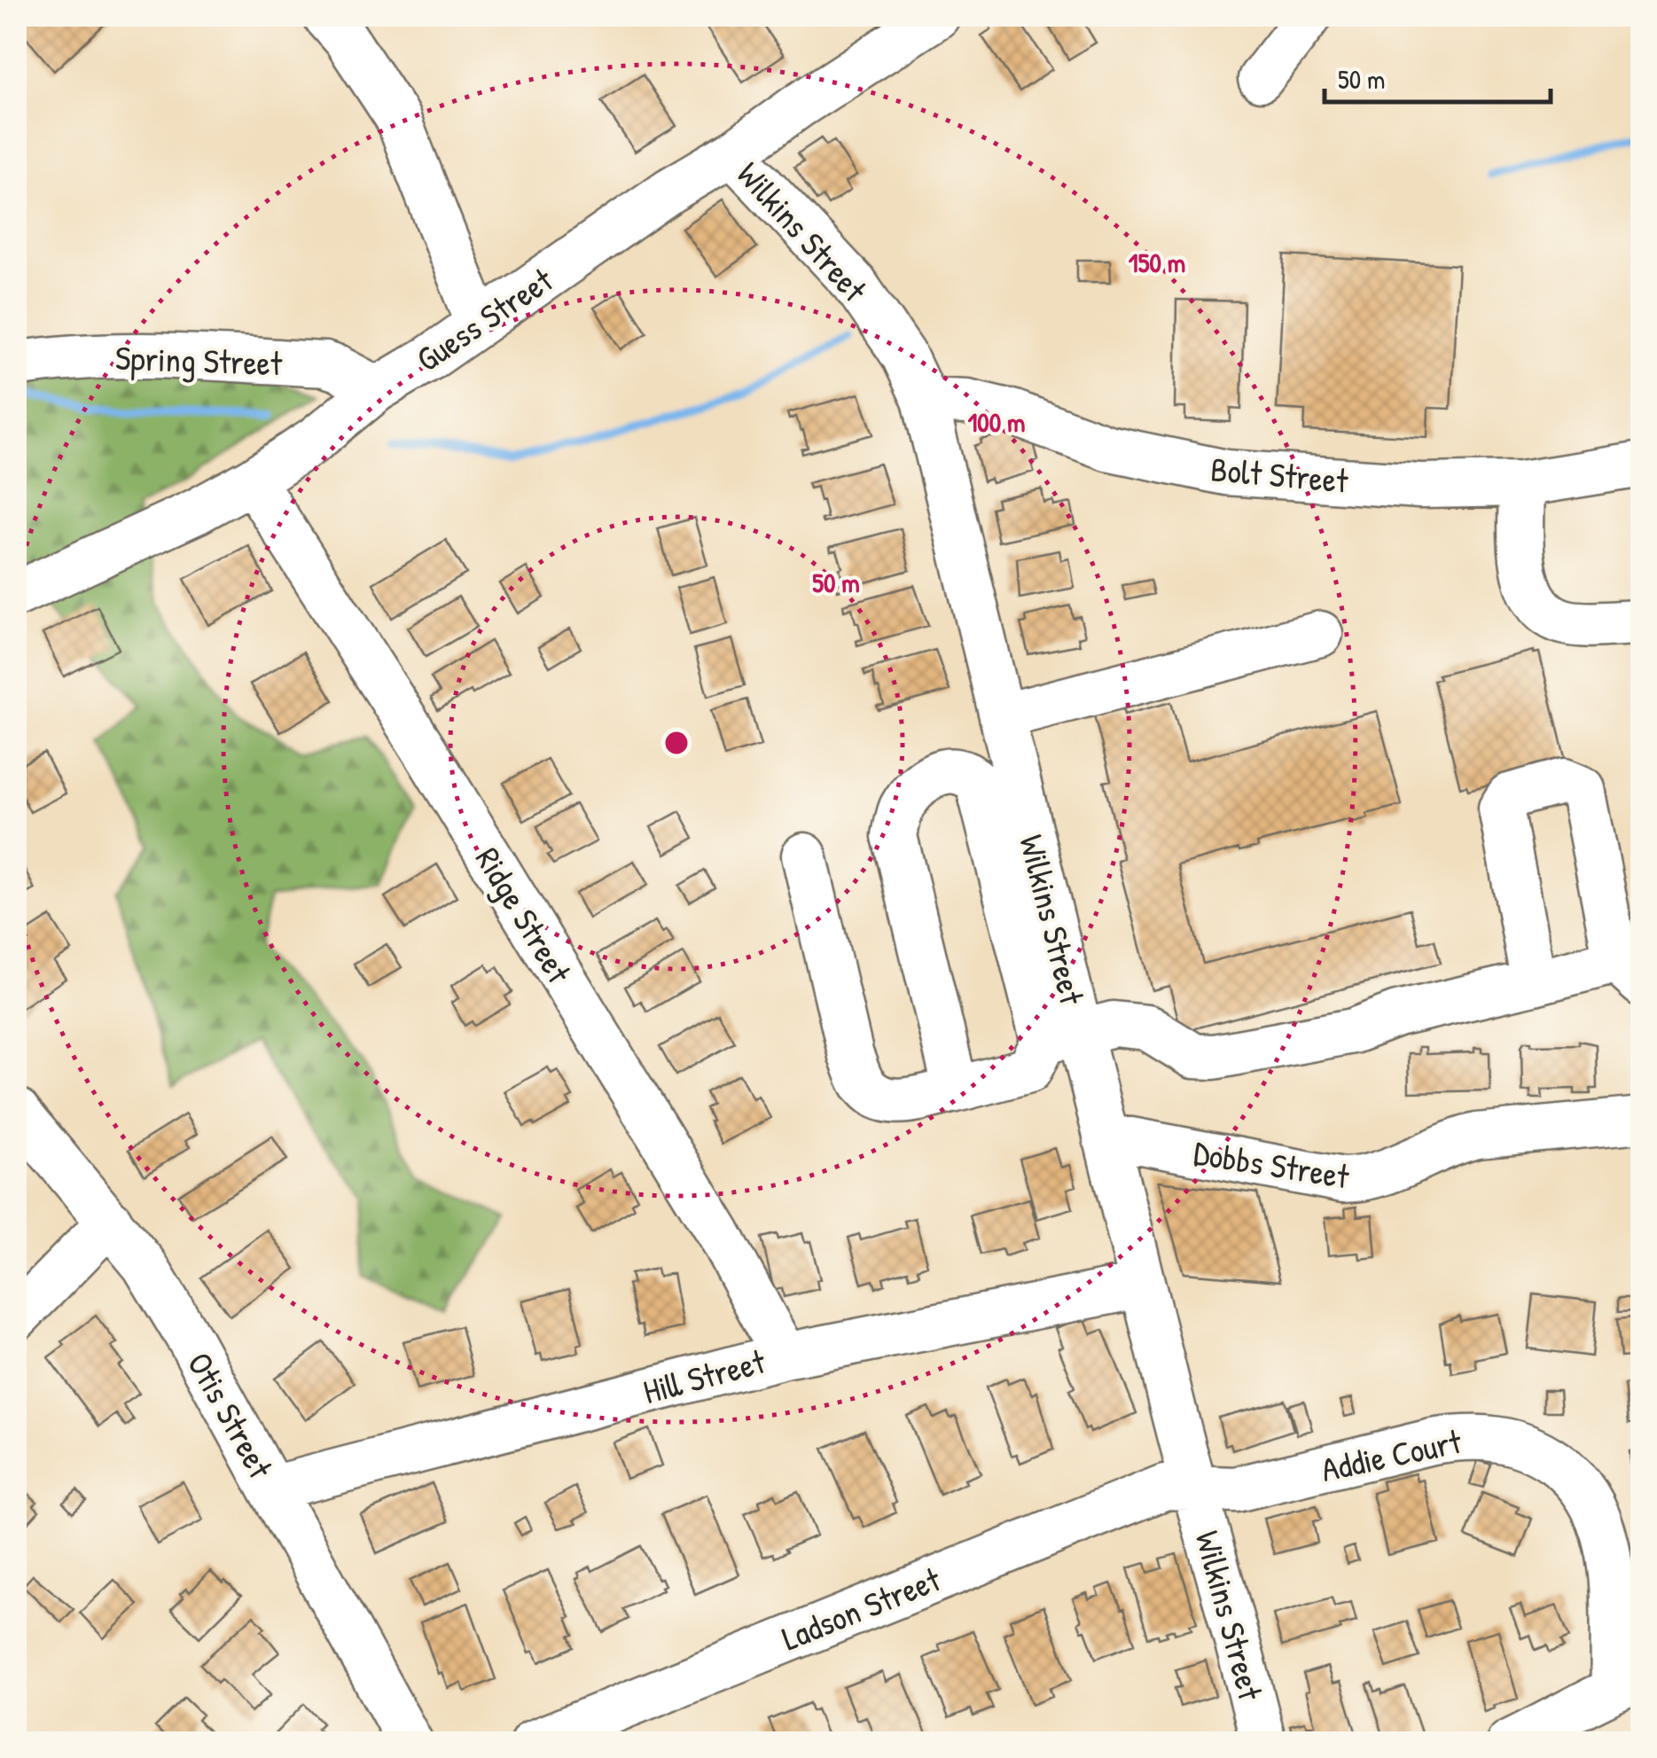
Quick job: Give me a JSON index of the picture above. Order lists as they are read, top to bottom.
{
  "streets": {
    "street": [
      "Wilkins Street",
      "Guess Street",
      "Spring Street",
      "Bolt Street",
      "Ridge Street",
      "Dobbs Street",
      "Hill Street",
      "Otis Street",
      "Addie Court",
      "Ladson Street"
    ]
  },
  "crossings": [
    ["Wilkins Street", "Guess Street"],
    ["Wilkins Street", "Bolt Street"],
    ["Wilkins Street", "Dobbs Street"],
    ["Wilkins Street", "Hill Street"],
    ["Wilkins Street", "Addie Court"],
    ["Wilkins Street", "Ladson Street"],
    ["Guess Street", "Spring Street"],
    ["Guess Street", "Ridge Street"],
    ["Ridge Street", "Hill Street"],
    ["Hill Street", "Otis Street"],
    ["Addie Court", "Ladson Street"]
  ],
  "scale_bar": "50 m",
  "rings": ["150 m", "100 m", "50 m"]
}
